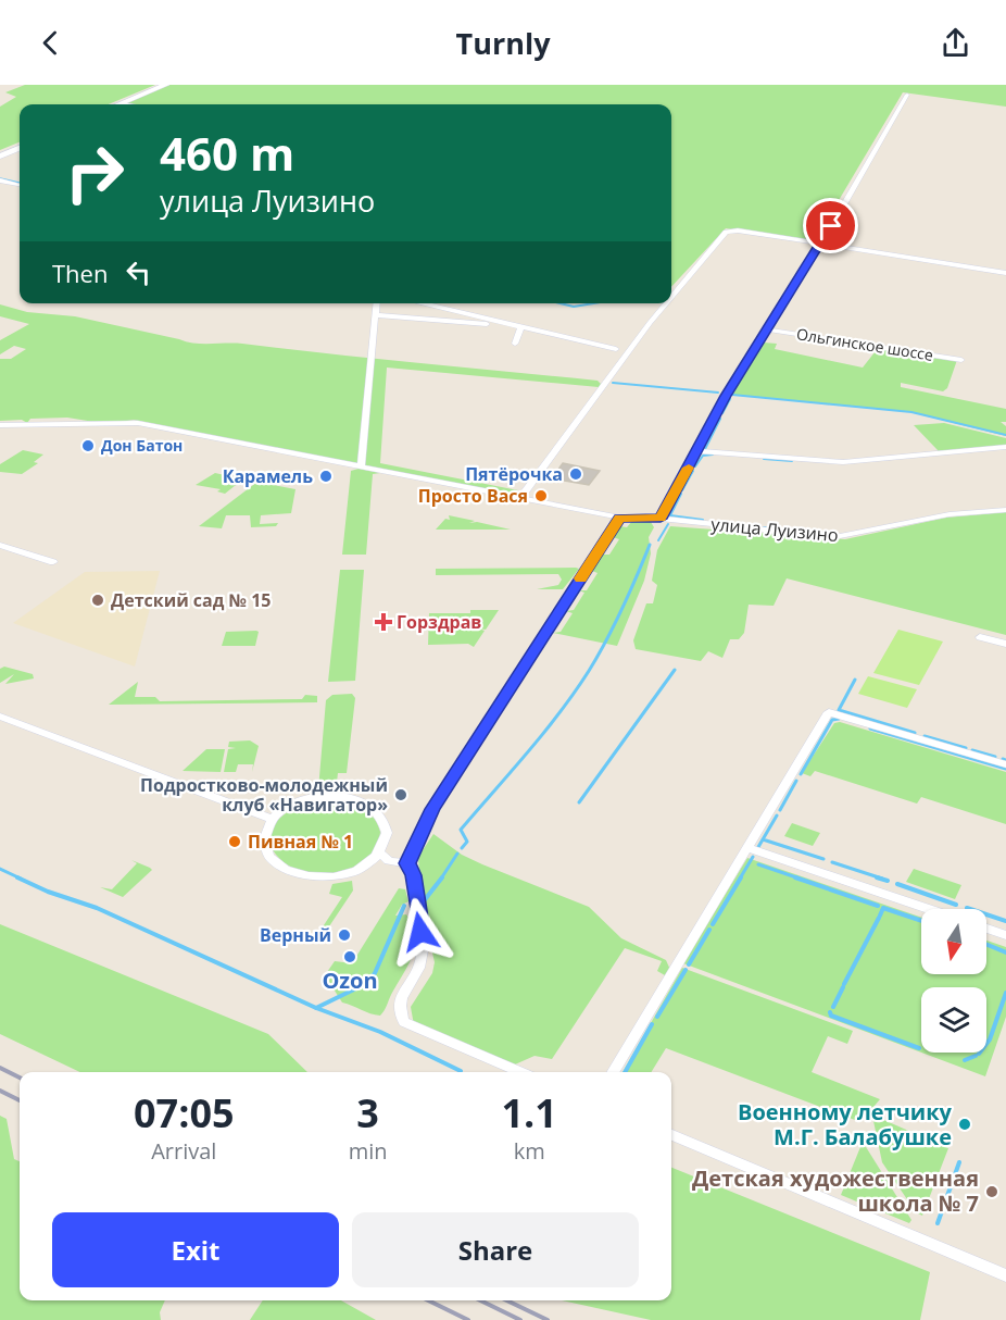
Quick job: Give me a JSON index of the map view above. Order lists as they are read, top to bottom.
{
  "streets": {
    "street": ["Ольгинское шоссе", "улица Луизино"]
  },
  "places": {
    "other": [
      "Дон Батон",
      "Пятёрочка",
      "Карамель",
      "Просто Вася",
      "Детский сад № 15",
      "Подростково-молодежный клуб «Навигатор»",
      "Пивная № 1",
      "Верный",
      "Ozon",
      "Военному летчику М.Г. Балабушке",
      "Детская художественная школа № 7"
    ],
    "health": ["Горздрав"]
  },
  "north": "bottom",
  "page": {
    "header": "Turnly",
    "turn": ["460 m", "улица Луизино"],
    "then": "Then",
    "eta": [
      "07:05",
      "Arrival",
      "3",
      "min",
      "1.1",
      "km"
    ],
    "buttons": ["Exit", "Share"]
  }
}
